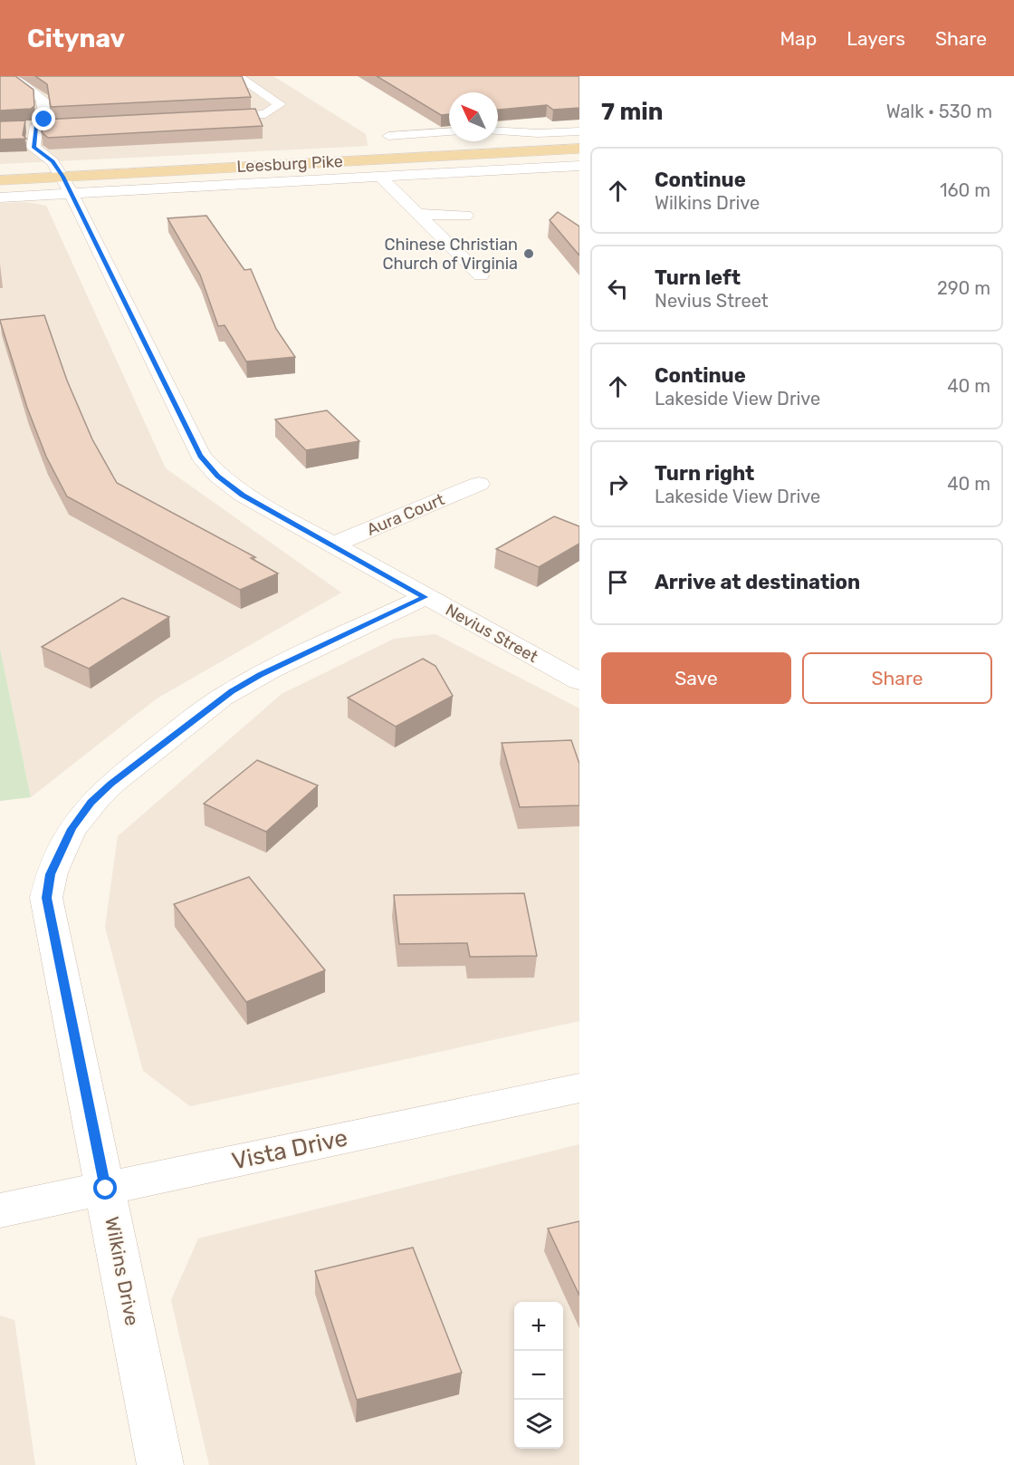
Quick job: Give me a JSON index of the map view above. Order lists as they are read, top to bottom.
{
  "streets": {
    "main road": ["Leesburg Pike"],
    "street": [
      "Aura Court",
      "Nevius Street",
      "Vista Drive",
      "Wilkins Drive"
    ]
  },
  "crossings": [
    ["Leesburg Pike", "Nevius Street"],
    ["Aura Court", "Nevius Street"],
    ["Nevius Street", "Wilkins Drive"],
    ["Vista Drive", "Wilkins Drive"]
  ],
  "places": ["Chinese Christian Church of Virginia"],
  "north": "top left",
  "page": {
    "header": "Citynav",
    "nav": ["Map", "Layers", "Share"],
    "heading": ["7 min", "Walk · 530 m"],
    "list": [
      ["Continue", "Wilkins Drive", "160 m"],
      ["Turn left", "Nevius Street", "290 m"],
      ["Continue", "Lakeside View Drive", "40 m"],
      ["Turn right", "Lakeside View Drive", "40 m"],
      "Arrive at destination"
    ],
    "buttons": ["Save", "Share"],
    "map_buttons": ["+", "−"]
  }
}
